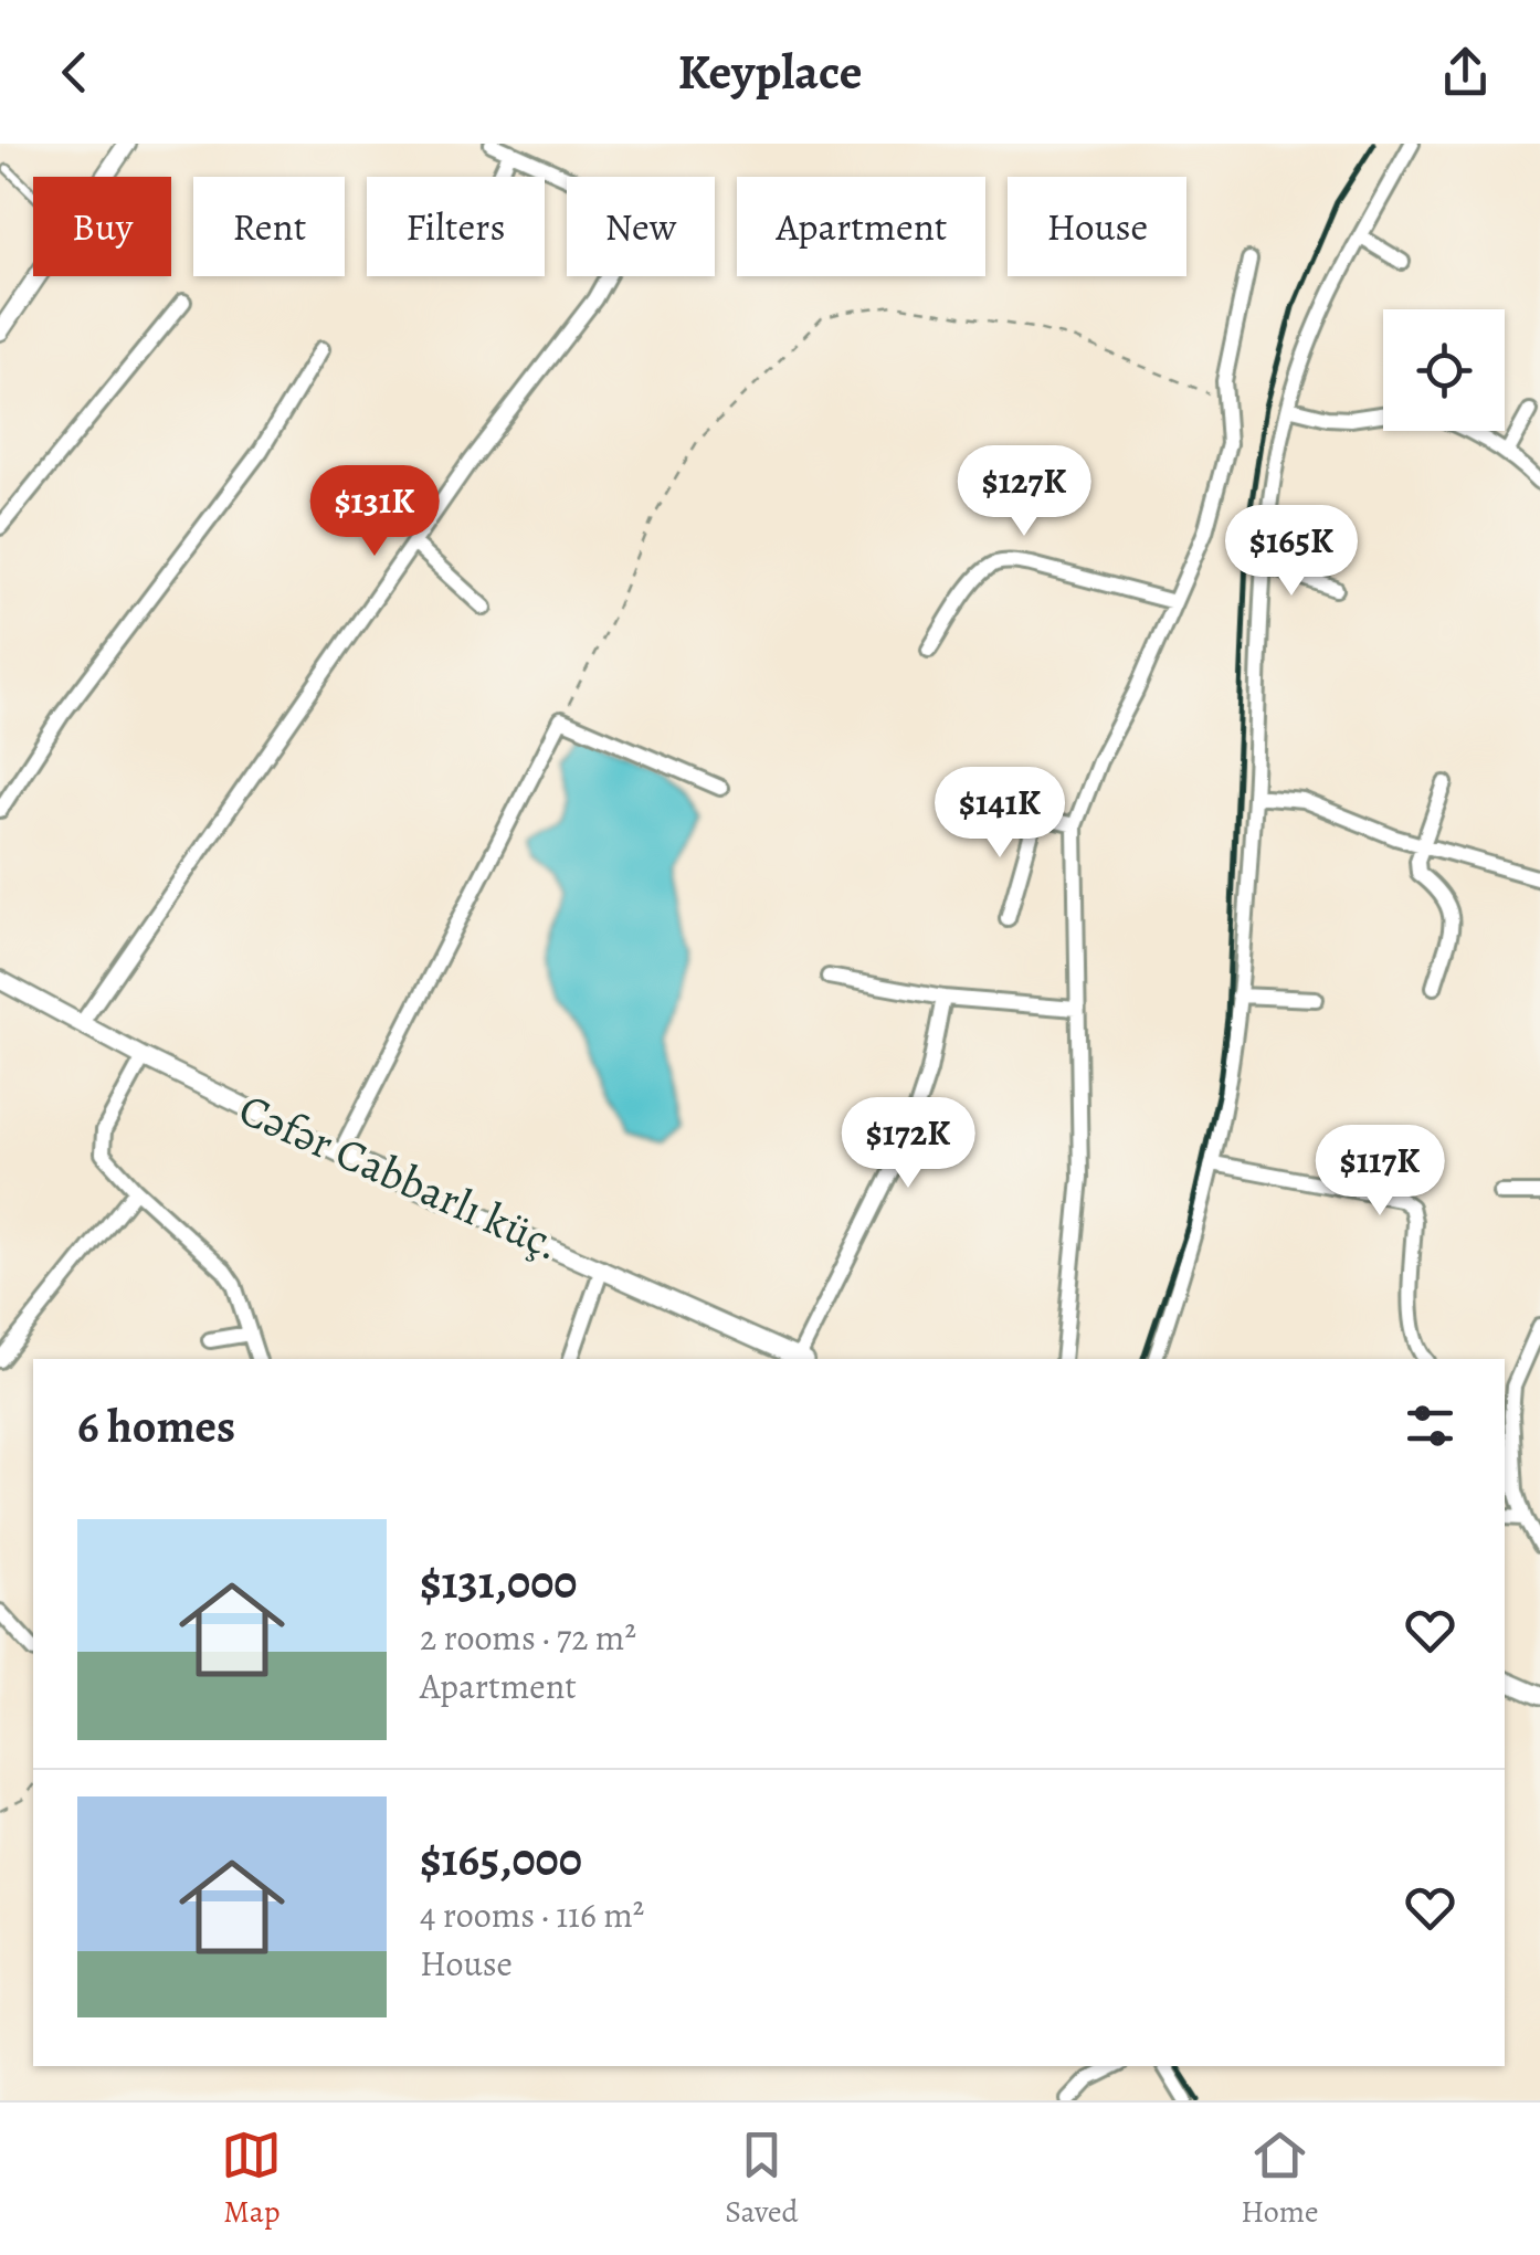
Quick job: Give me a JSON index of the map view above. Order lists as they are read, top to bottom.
{
  "streets": {
    "street": ["Cəfər Cabbarlı küç."]
  },
  "page": {
    "header": "Keyplace",
    "chip": [
      "Buy",
      "Rent",
      "Filters",
      "New",
      "Apartment",
      "House"
    ],
    "price": [
      "$127K",
      "$131K",
      "$165K",
      "$141K",
      "$172K",
      "$117K"
    ],
    "heading": "6 homes",
    "list": [
      {
        "name": "$131,000",
        "note": "2 rooms · 72 m² · Apartment"
      },
      {
        "name": "$165,000",
        "note": "4 rooms · 116 m² · House"
      }
    ],
    "tabs": ["Map", "Saved", "Home"]
  }
}
